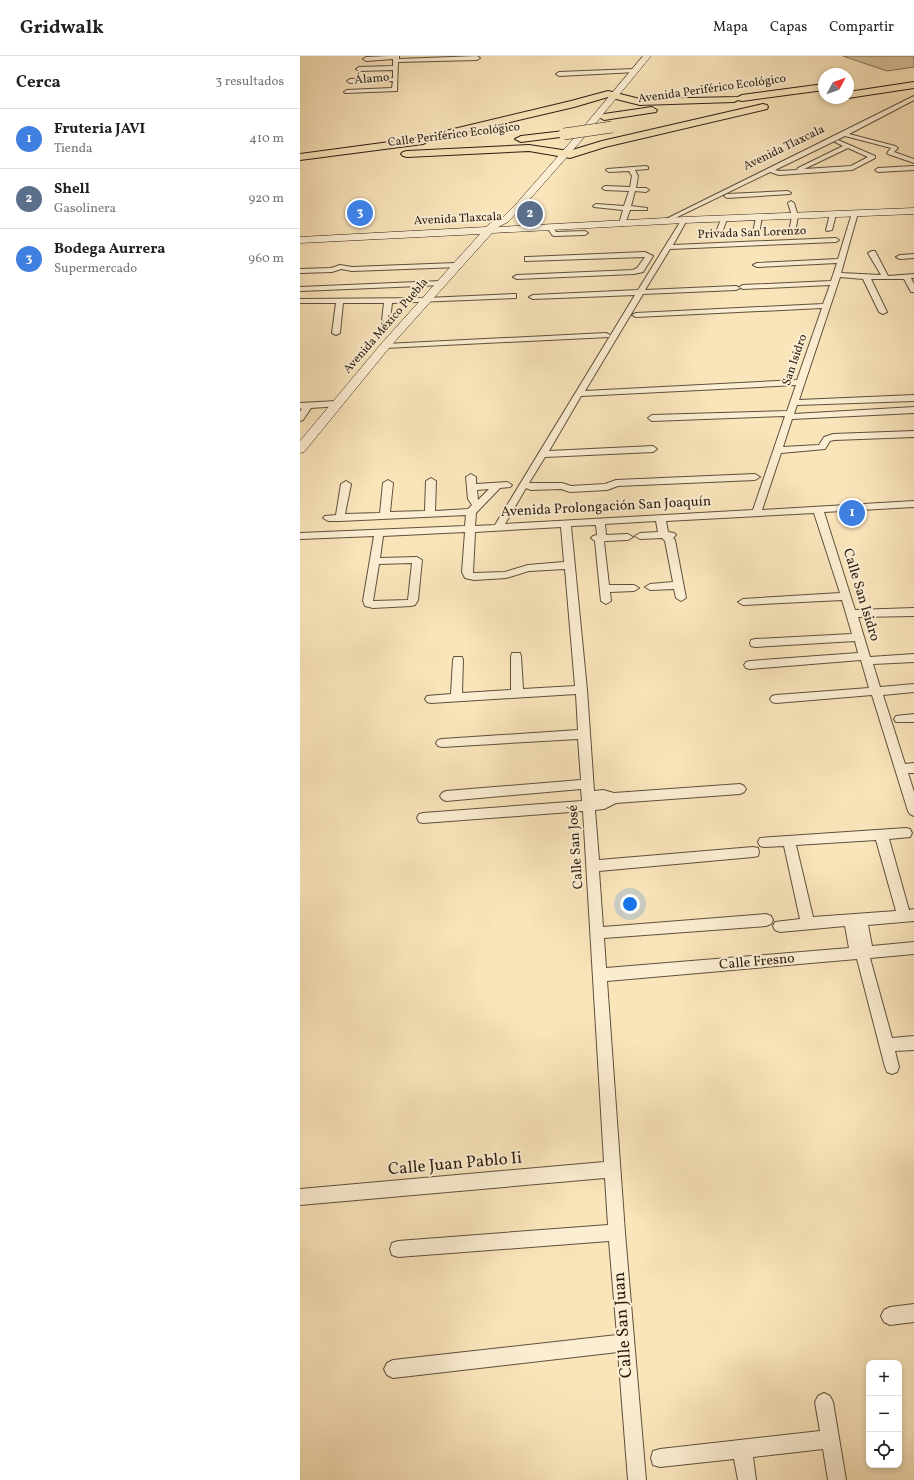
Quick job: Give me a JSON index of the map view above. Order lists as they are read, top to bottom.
{
  "streets": {
    "highway": ["Avenida Periférico Ecológico", "Calle Periférico Ecológico"],
    "street": [
      "Álamo",
      "Avenida Tlaxcala",
      "Privada San Lorenzo",
      "Avenida México Puebla",
      "San Isidro",
      "Avenida Prolongación San Joaquín",
      "Calle San Isidro",
      "Calle San José",
      "Calle Fresno",
      "Calle Juan Pablo Ii",
      "Calle San Juan"
    ]
  },
  "crossings": [
    ["Avenida Periférico Ecológico", "Avenida México Puebla"],
    ["Avenida Tlaxcala", "Avenida México Puebla"],
    ["Avenida Tlaxcala", "San Isidro"],
    ["San Isidro", "Avenida Prolongación San Joaquín"],
    ["Avenida Prolongación San Joaquín", "Calle San Isidro"],
    ["Avenida Prolongación San Joaquín", "Calle San José"],
    ["Calle San José", "Calle Fresno"],
    ["Calle San José", "Calle Juan Pablo Ii"],
    ["Calle San José", "Calle San Juan"],
    ["Calle Juan Pablo Ii", "Calle San Juan"]
  ],
  "north": "top right",
  "page": {
    "header": "Gridwalk",
    "nav": ["Mapa", "Capas", "Compartir"],
    "heading": ["Cerca", "3 resultados"],
    "list": [
      {
        "mark": "1",
        "name": "Fruteria JAVI",
        "note": "Tienda",
        "value": "410 m"
      },
      {
        "mark": "2",
        "name": "Shell",
        "note": "Gasolinera",
        "value": "920 m"
      },
      {
        "mark": "3",
        "name": "Bodega Aurrera",
        "note": "Supermercado",
        "value": "960 m"
      }
    ],
    "pins": ["3", "2", "1"],
    "map_buttons": ["+", "−"]
  }
}
